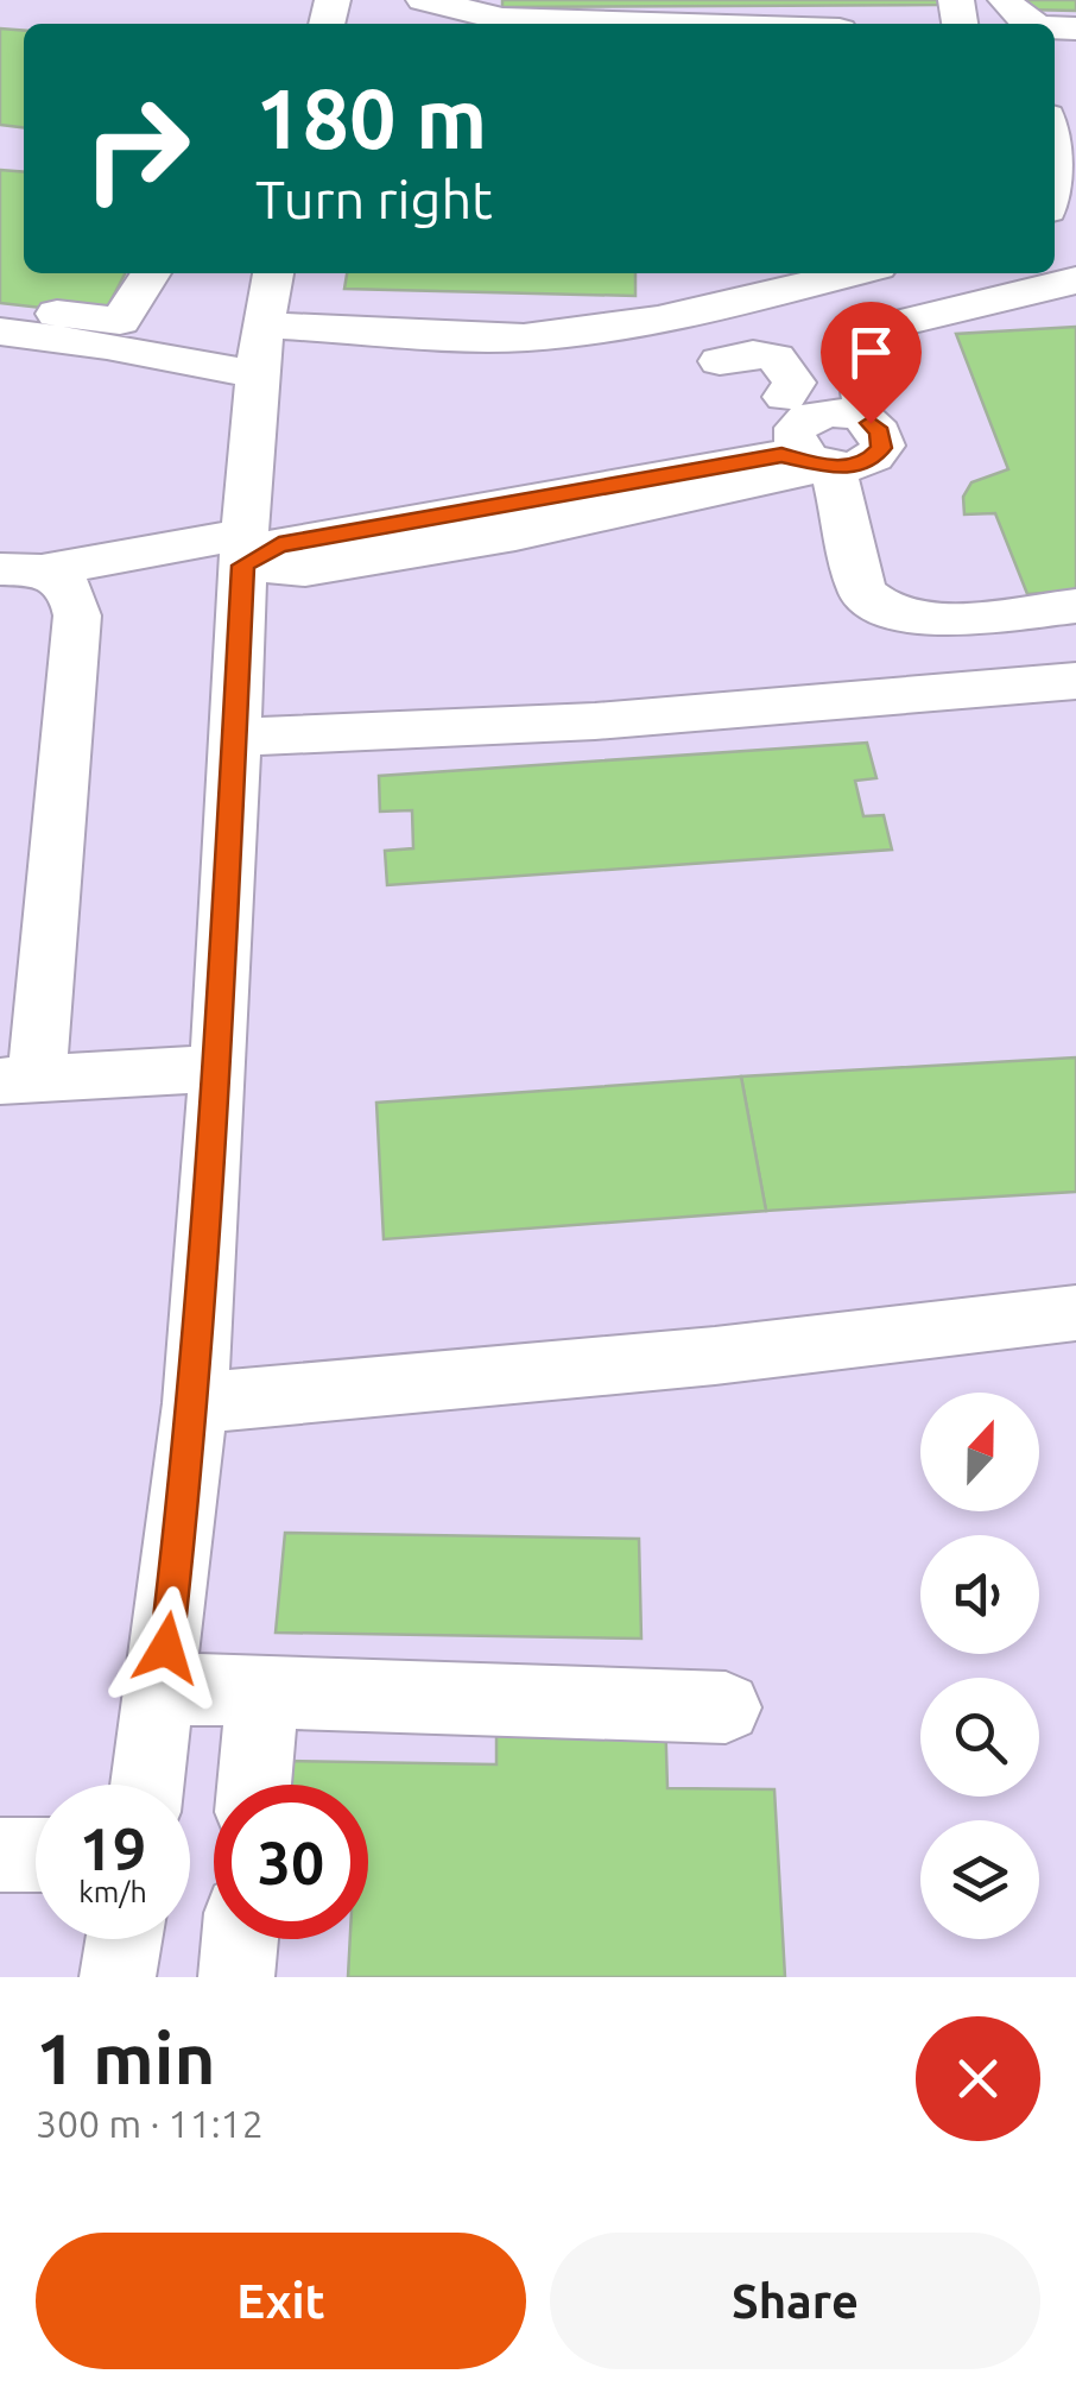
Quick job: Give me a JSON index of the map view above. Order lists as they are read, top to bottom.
{
  "north": "top",
  "page": {
    "turn": ["180 m", "Turn right"],
    "speed": "19 km/h",
    "limit": "30",
    "heading": ["1 min", "300 m · 11:12"],
    "buttons": ["Exit", "Share"]
  }
}
